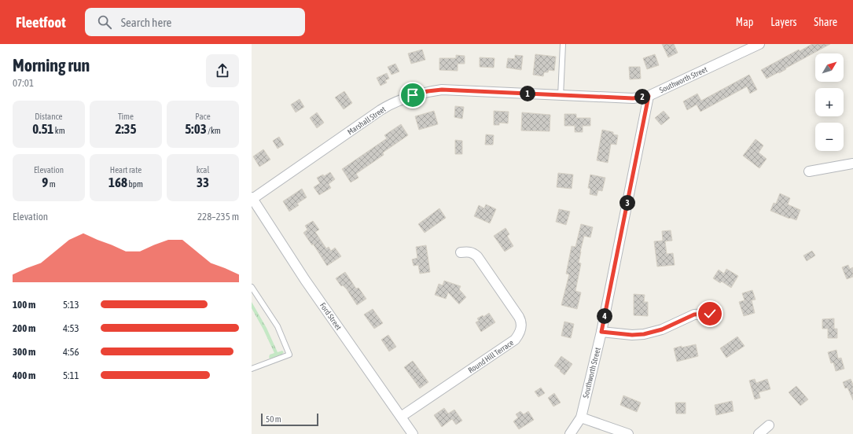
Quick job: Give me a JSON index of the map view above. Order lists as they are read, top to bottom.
{
  "streets": {
    "street": [
      "Southworth Street",
      "Marshall Street",
      "Ford Street",
      "Round Hill Terrace"
    ]
  },
  "crossings": [
    ["Southworth Street", "Marshall Street"],
    ["Marshall Street", "Ford Street"],
    ["Ford Street", "Round Hill Terrace"]
  ],
  "scale_bar": "50 m",
  "north": "top right",
  "page": {
    "header": "Fleetfoot",
    "search": "Search here",
    "nav": ["Map", "Layers", "Share"],
    "heading": ["Morning run", "07:01"],
    "map_buttons": ["+", "−"],
    "pins": [
      "1",
      "2",
      "3",
      "4"
    ],
    "stats": [
      ["Distance", "0.51 km"],
      ["Time", "2:35"],
      ["Pace", "5:03 /km"],
      ["Elevation", "9 m"],
      ["Heart rate", "168 bpm"],
      ["kcal", "33"]
    ],
    "chart": ["Elevation", "228–235 m"],
    "list": [
      {
        "name": "100 m",
        "note": "5:13"
      },
      {
        "name": "200 m",
        "note": "4:53"
      },
      {
        "name": "300 m",
        "note": "4:56"
      },
      {
        "name": "400 m",
        "note": "5:11"
      }
    ],
    "scale": "50 m"
  }
}
